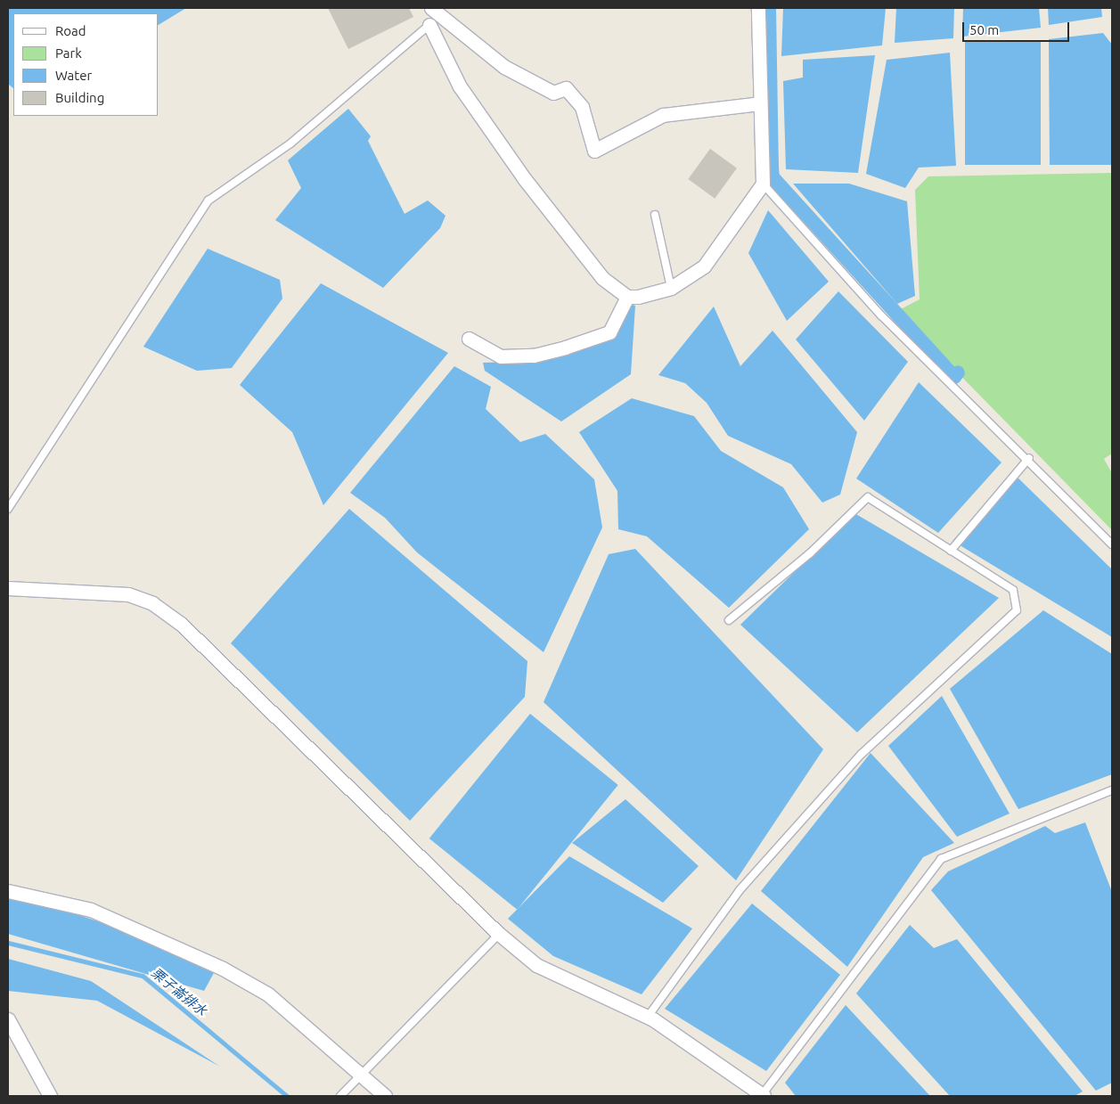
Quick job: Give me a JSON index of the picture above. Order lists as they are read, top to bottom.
{
  "water": ["栗子崙排水"],
  "legend": [
    "Road",
    "Park",
    "Water",
    "Building"
  ],
  "scale_bar": "50 m"
}
